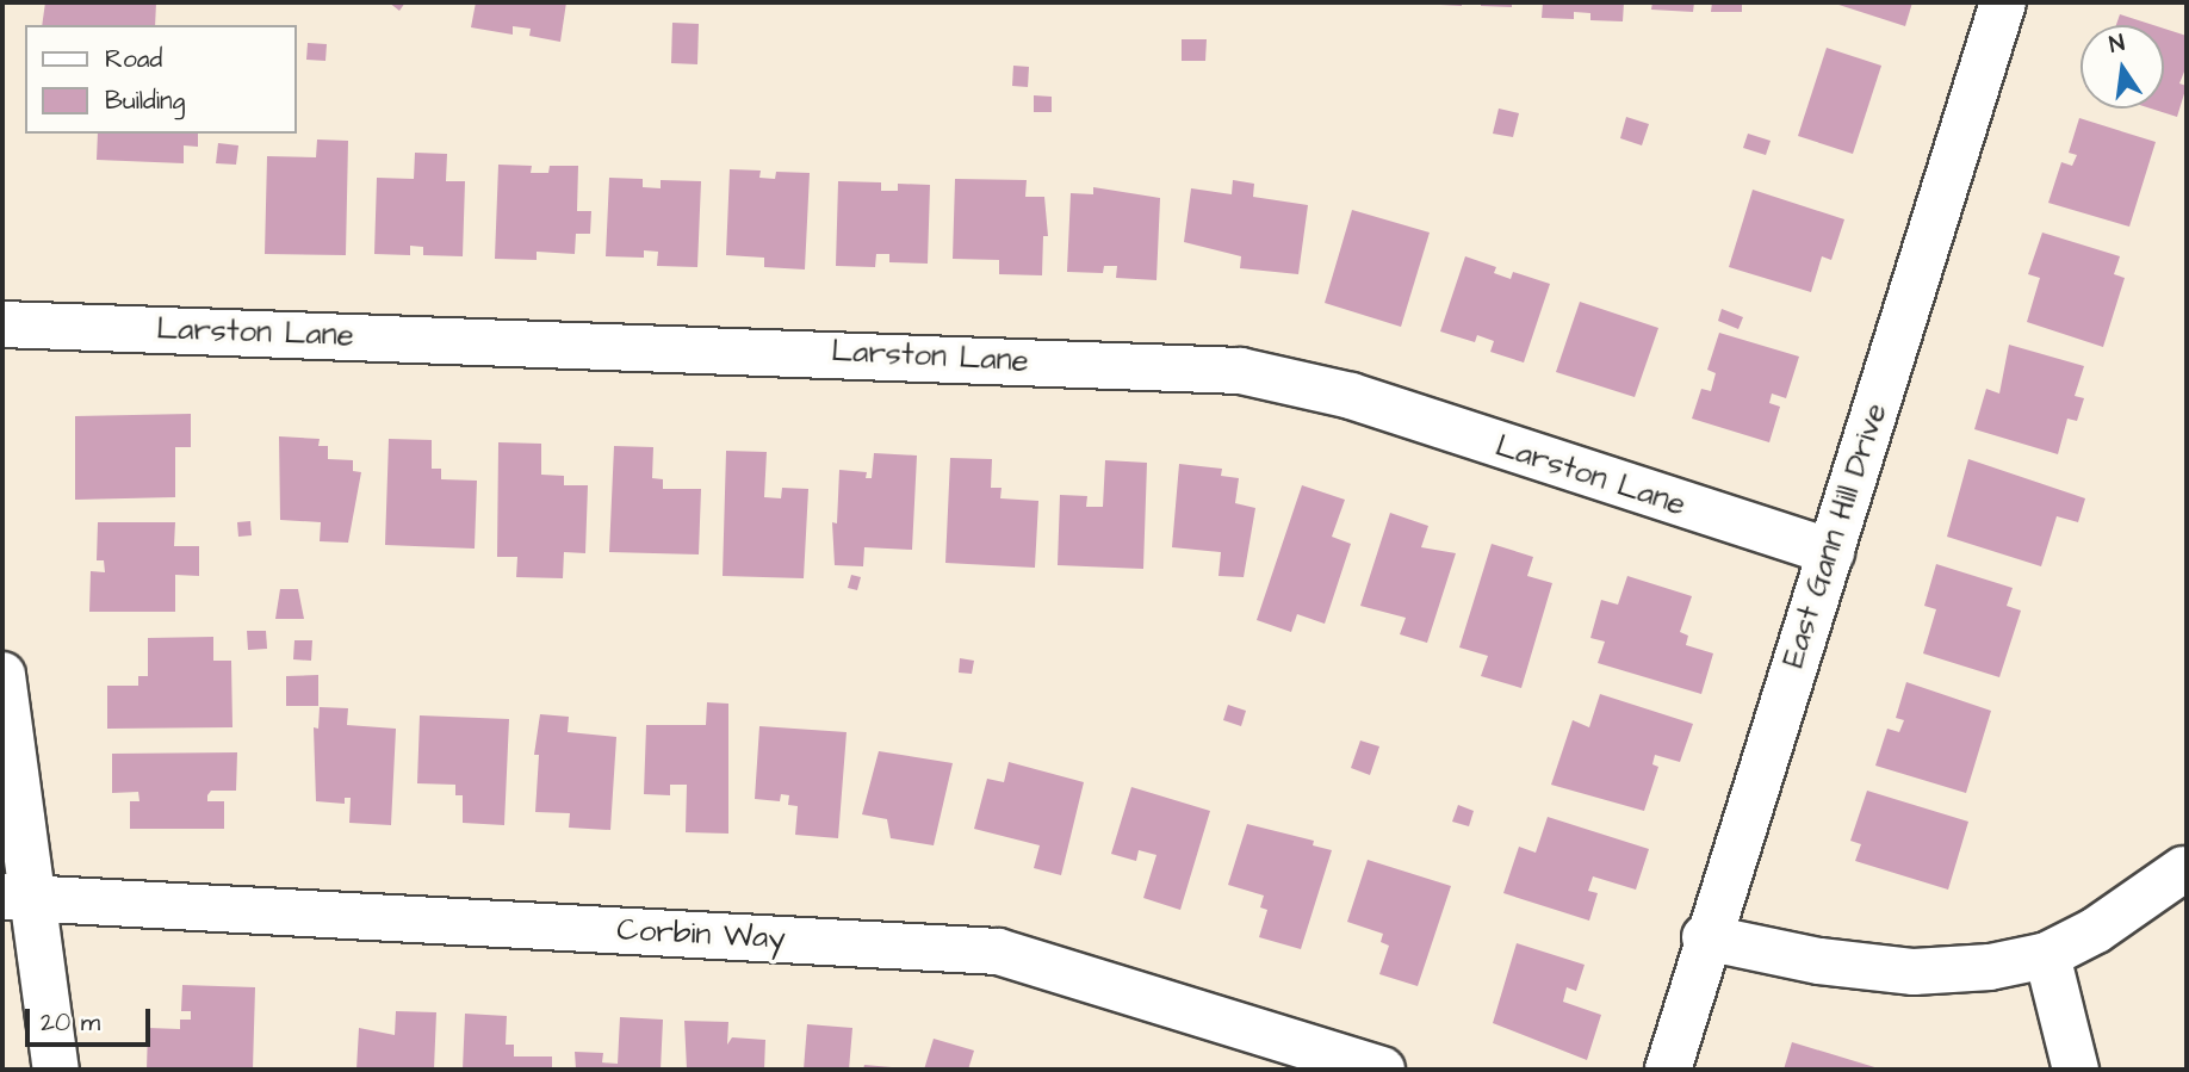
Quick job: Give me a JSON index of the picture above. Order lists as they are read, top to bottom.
{
  "streets": {
    "street": ["Larston Lane", "East Gann Hill Drive", "Corbin Way"]
  },
  "crossings": [
    ["Larston Lane", "East Gann Hill Drive"]
  ],
  "legend": ["Road", "Building"],
  "scale_bar": "20 m",
  "north": "top"
}
